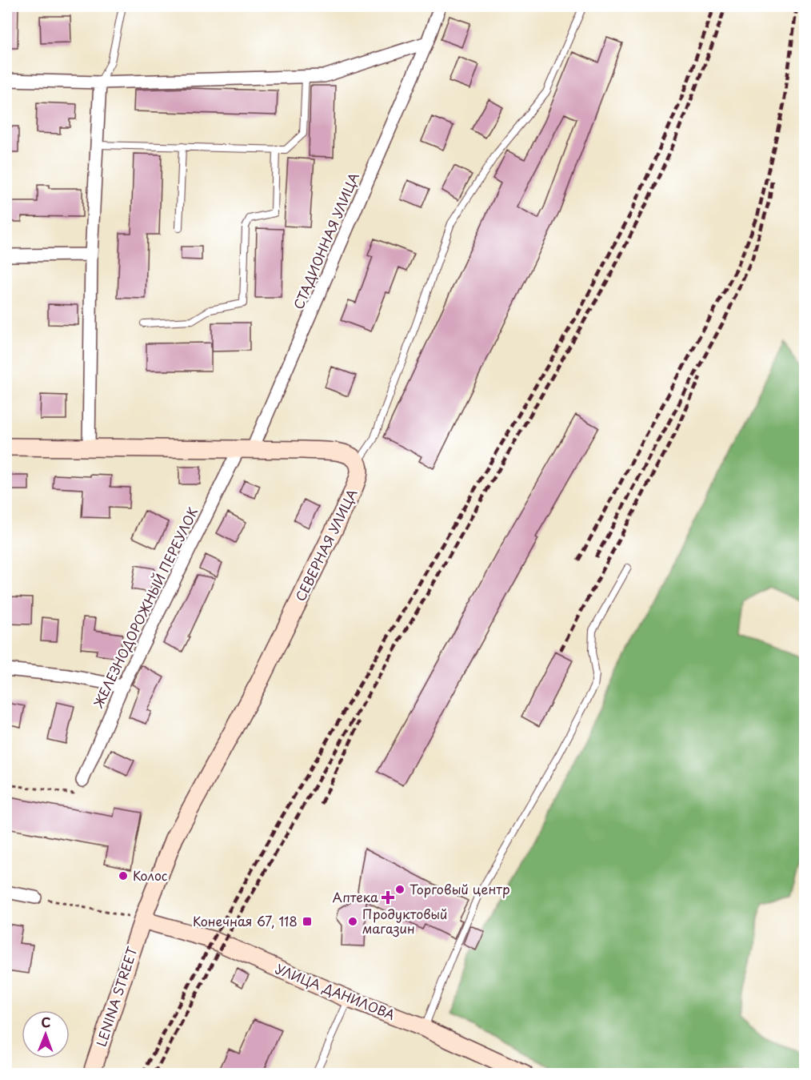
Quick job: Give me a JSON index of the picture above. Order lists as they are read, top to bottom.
{
  "streets": {
    "street": [
      "СТАДИОННАЯ УЛИЦА",
      "СЕВЕРНАЯ УЛИЦА",
      "ЖЕЛЕЗНОДОРОЖНЫЙ ПЕРЕУЛОК",
      "УЛИЦА ДАНИЛОВА",
      "LENINA STREET"
    ]
  },
  "crossings": [
    ["СТАДИОННАЯ УЛИЦА", "ЖЕЛЕЗНОДОРОЖНЫЙ ПЕРЕУЛОК"],
    ["СЕВЕРНАЯ УЛИЦА", "УЛИЦА ДАНИЛОВА"],
    ["СЕВЕРНАЯ УЛИЦА", "LENINA STREET"],
    ["УЛИЦА ДАНИЛОВА", "LENINA STREET"]
  ],
  "places": {
    "other": ["Колос", "Торговый центр", "Продуктовый магазин"],
    "health": ["Аптека"],
    "transit": ["Конечная 67, 118"]
  },
  "north": "top"
}
